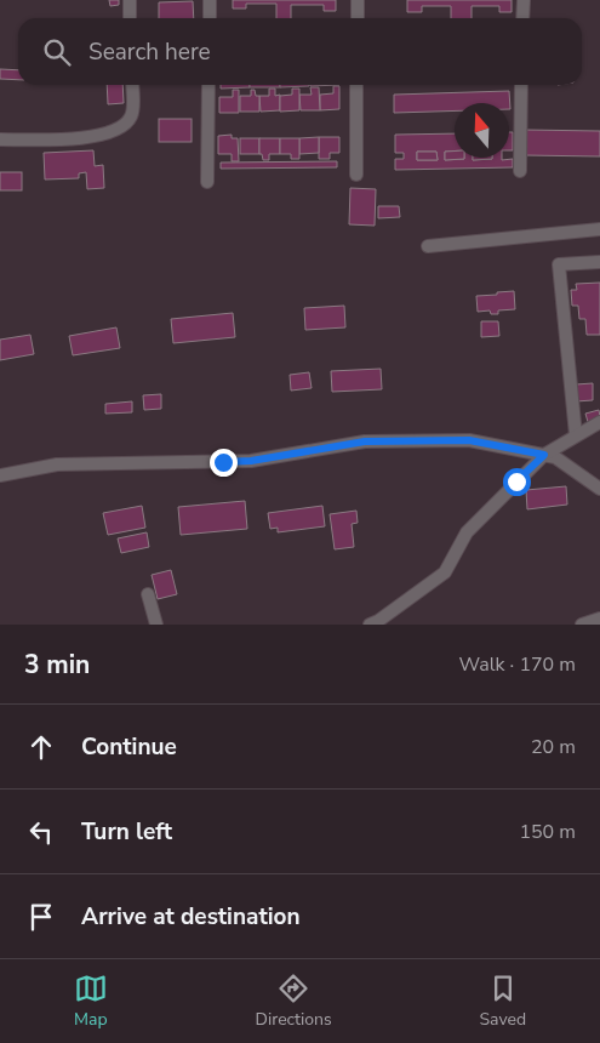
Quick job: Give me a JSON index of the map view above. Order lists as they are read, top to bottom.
{
  "north": "top",
  "page": {
    "search": "Search here",
    "heading": ["3 min", "Walk · 170 m"],
    "list": [
      ["Continue", "20 m"],
      ["Turn left", "150 m"],
      "Arrive at destination"
    ],
    "nav": ["Map", "Directions", "Saved"]
  }
}
